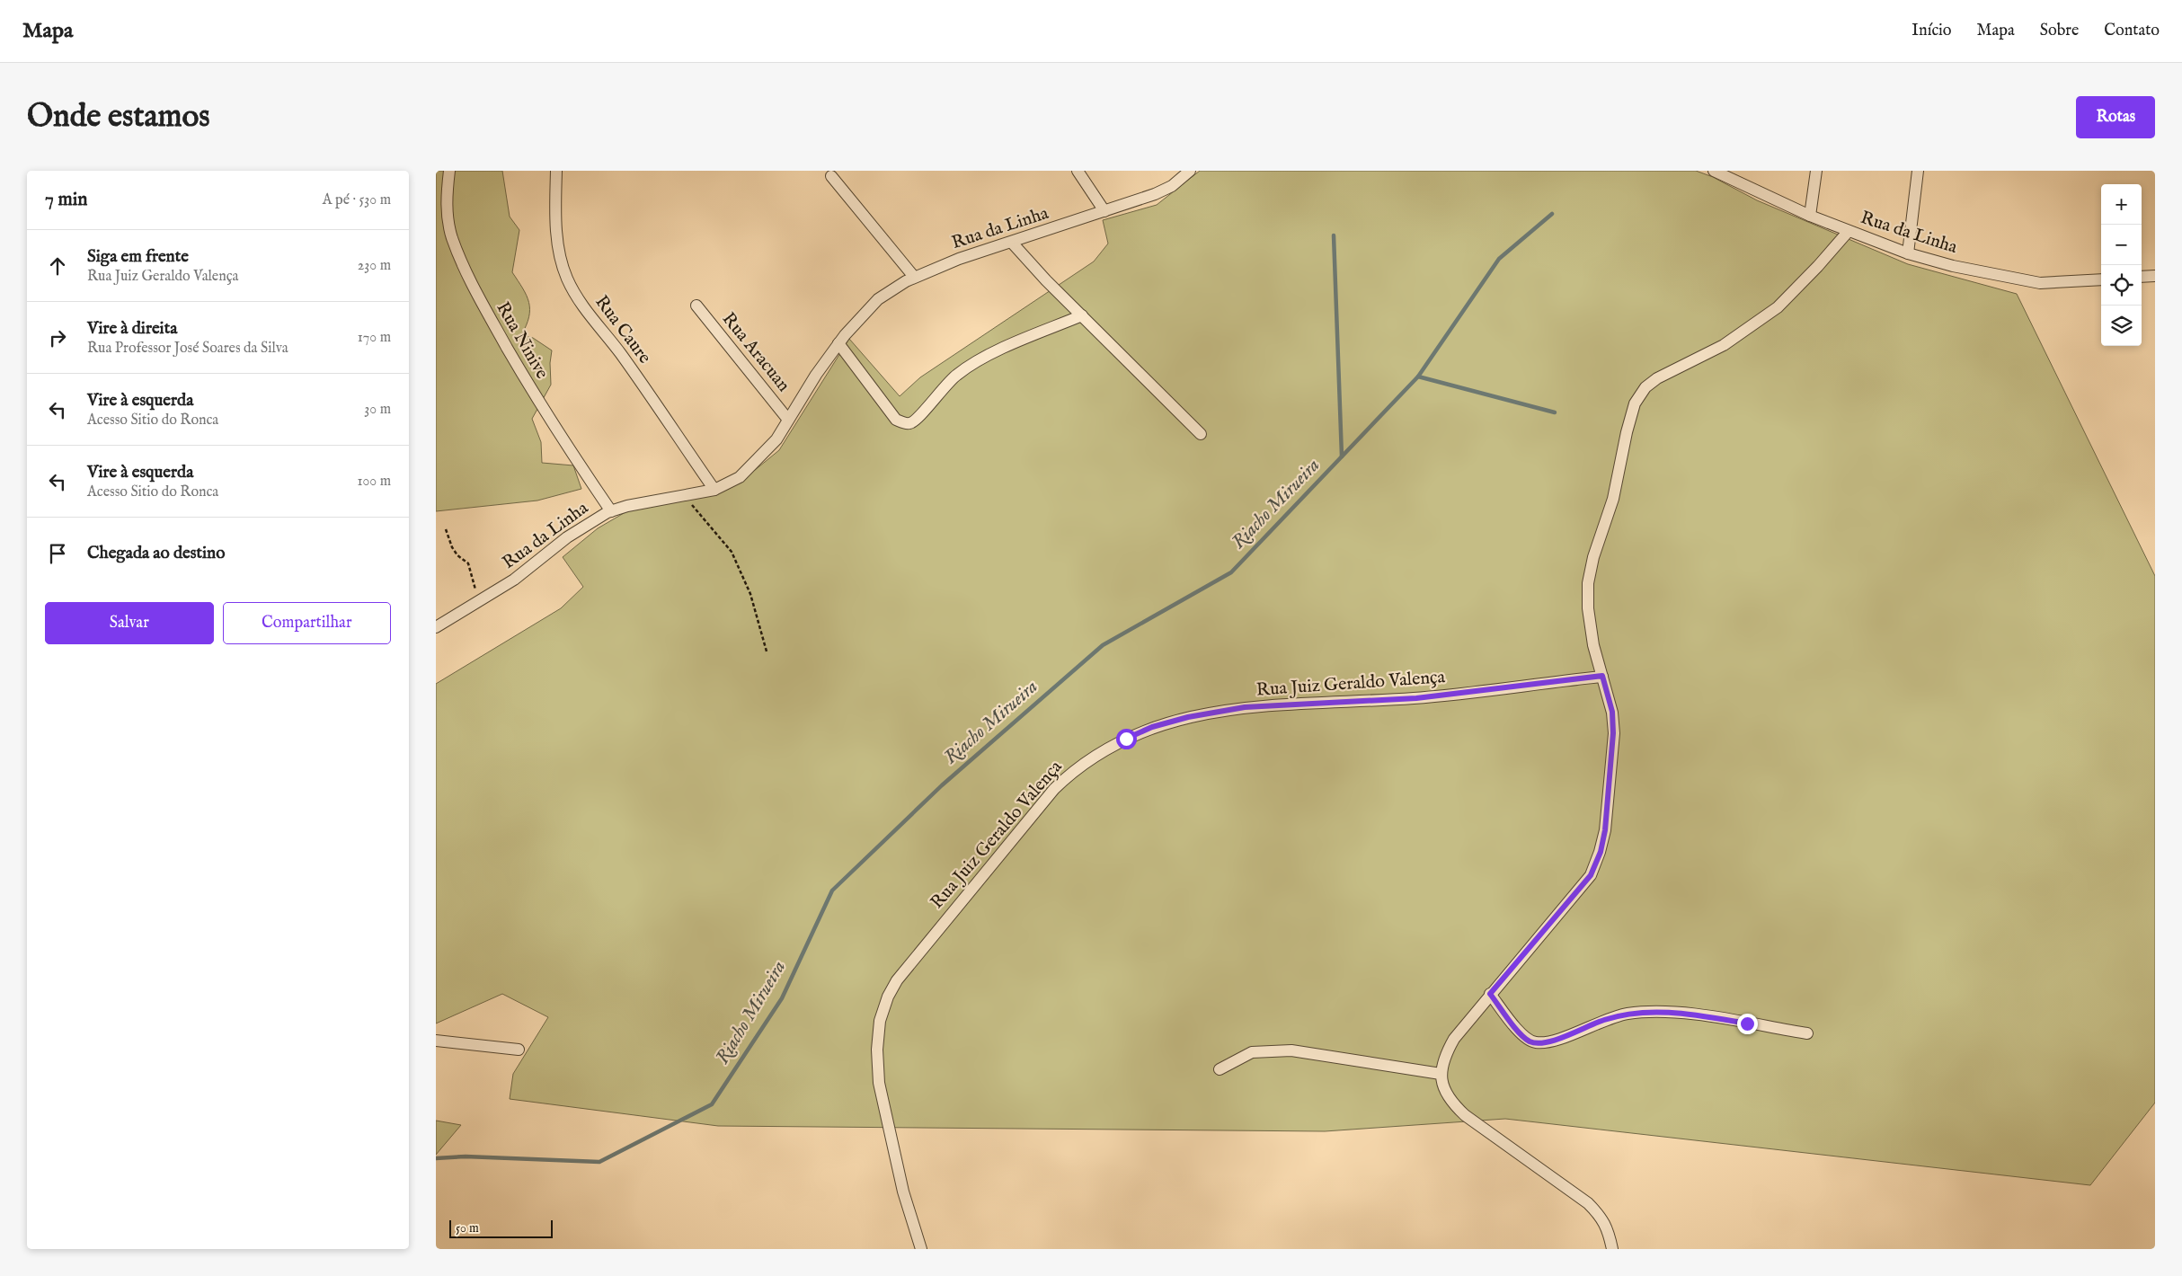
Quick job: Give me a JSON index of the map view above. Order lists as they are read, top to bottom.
{
  "streets": {
    "street": [
      "Rua da Linha",
      "Rua Caure",
      "Rua Ninive",
      "Rua Aracuan",
      "Rua Juiz Geraldo Valença"
    ]
  },
  "crossings": [
    ["Rua da Linha", "Rua Caure"],
    ["Rua da Linha", "Rua Ninive"],
    ["Rua da Linha", "Rua Aracuan"]
  ],
  "water": ["Riacho Mirueira"],
  "scale_bar": "50 m",
  "page": {
    "header": "Mapa",
    "nav": [
      "Início",
      "Mapa",
      "Sobre",
      "Contato"
    ],
    "buttons": [
      "Rotas",
      ["Salvar", "Compartilhar"]
    ],
    "title": "Onde estamos",
    "heading": ["7 min", "A pé · 530 m"],
    "map_buttons": ["+", "−"],
    "list": [
      ["Siga em frente", "Rua Juiz Geraldo Valença", "230 m"],
      ["Vire à direita", "Rua Professor José Soares da Silva", "170 m"],
      ["Vire à esquerda", "Acesso Sitio do Ronca", "30 m"],
      ["Vire à esquerda", "Acesso Sitio do Ronca", "100 m"],
      "Chegada ao destino"
    ],
    "scale": "50 m"
  }
}
